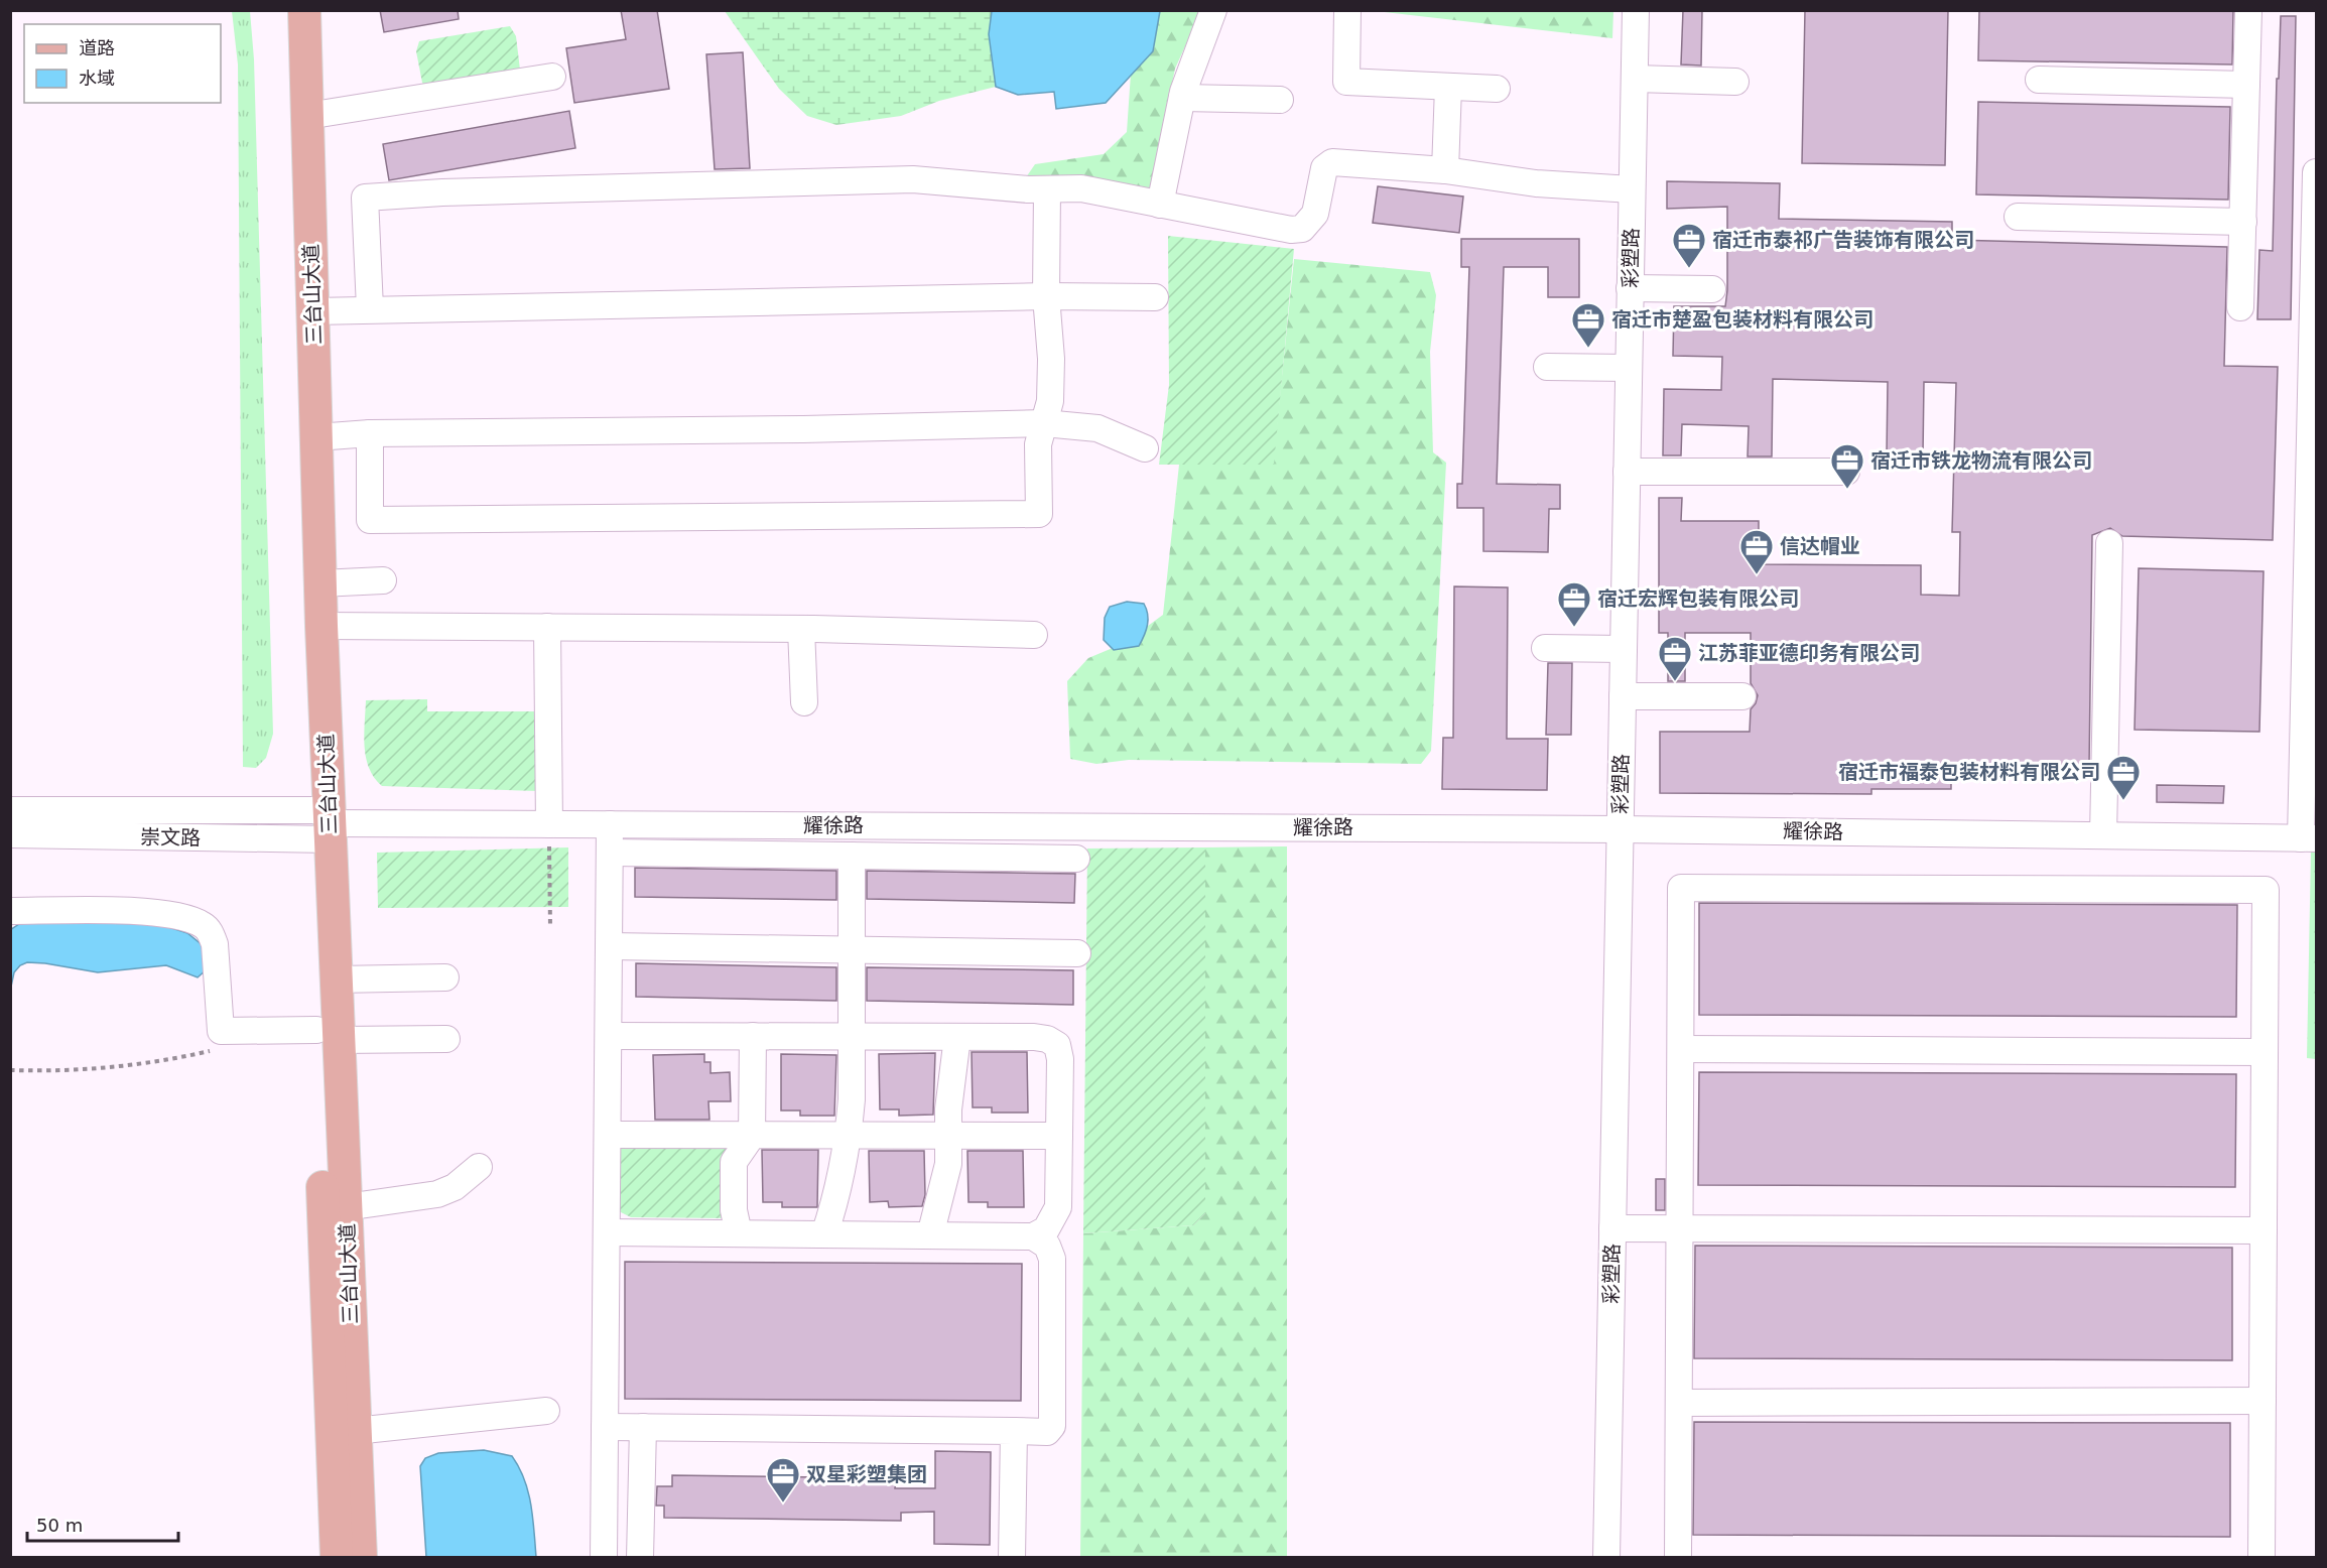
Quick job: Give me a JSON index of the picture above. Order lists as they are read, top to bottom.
{
  "streets": {
    "main road": ["三台山大道"],
    "street": ["彩塑路", "耀徐路", "崇文路"]
  },
  "crossings": [
    ["彩塑路", "耀徐路"],
    ["三台山大道", "耀徐路"],
    ["三台山大道", "崇文路"],
    ["耀徐路", "崇文路"]
  ],
  "places": {
    "office": [
      "宿迁市泰祁广告装饰有限公司",
      "宿迁市楚盈包装材料有限公司",
      "宿迁市铁龙物流有限公司",
      "信达帽业",
      "宿迁宏辉包装有限公司",
      "江苏菲亚德印务有限公司",
      "宿迁市福泰包装材料有限公司",
      "双星彩塑集团"
    ]
  },
  "legend": ["道路", "水域"],
  "scale_bar": "50 m"
}
